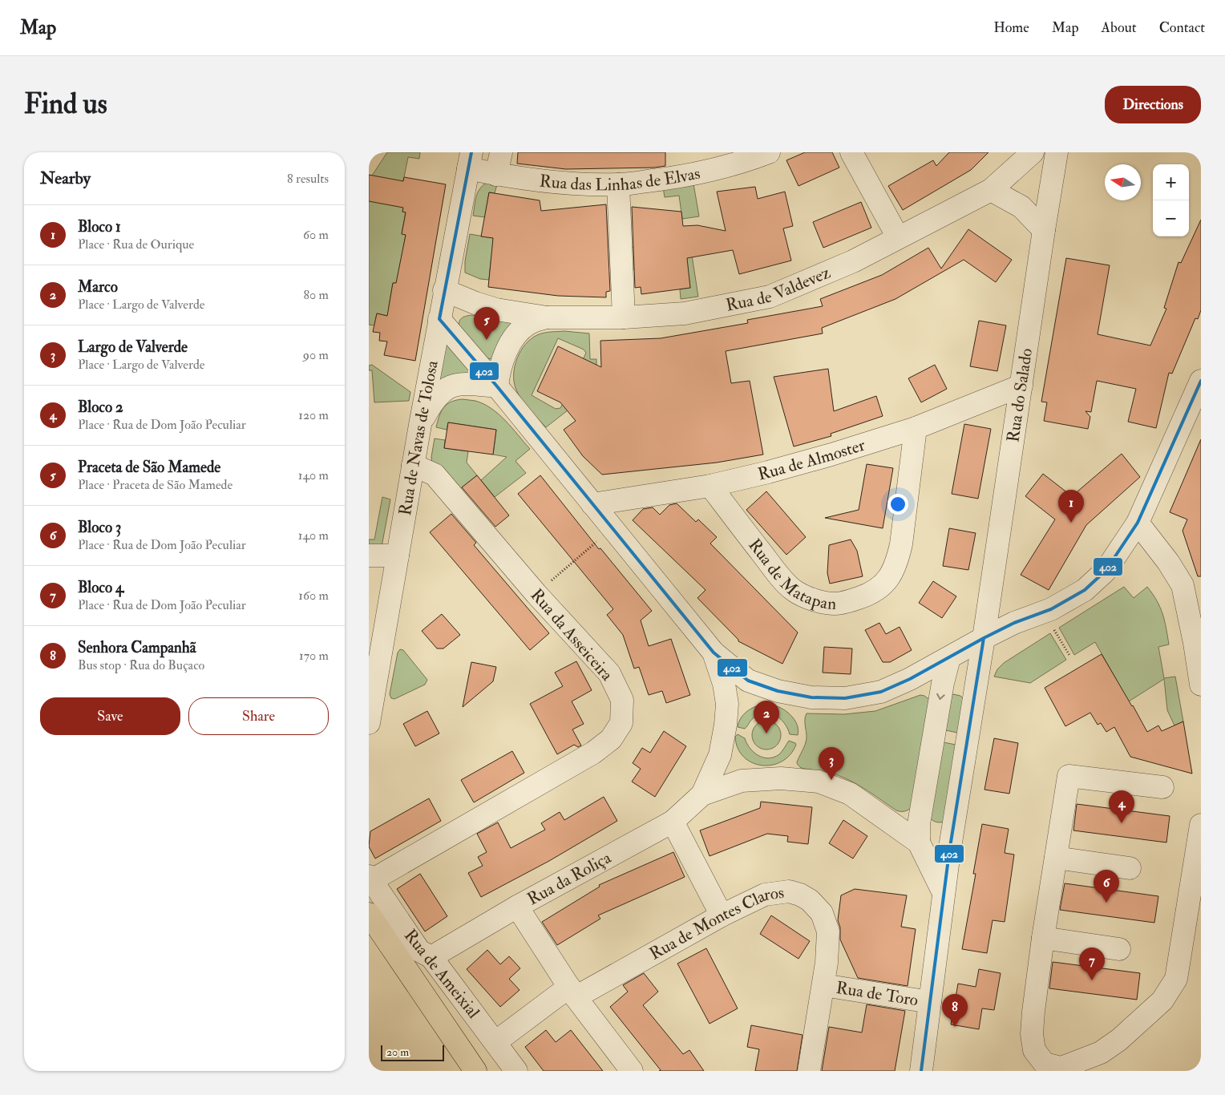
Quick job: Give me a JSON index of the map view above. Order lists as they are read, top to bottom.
{
  "streets": {
    "street": [
      "Rua das Linhas de Elvas",
      "Rua de Valdevez",
      "Rua do Salado",
      "Rua de Navas de Tolosa",
      "Rua de Almoster",
      "Rua de Matapan",
      "Rua da Asseiceira",
      "Rua da Roliça",
      "Rua de Montes Claros",
      "Rua de Ameixial",
      "Rua de Toro"
    ]
  },
  "crossings": [
    ["Rua das Linhas de Elvas", "Rua de Navas de Tolosa"],
    ["Rua do Salado", "Rua de Almoster"],
    ["Rua do Salado", "Rua de Toro"],
    ["Rua de Navas de Tolosa", "Rua da Asseiceira"],
    ["Rua de Almoster", "Rua de Matapan"],
    ["Rua da Asseiceira", "Rua de Ameixial"],
    ["Rua da Roliça", "Rua de Ameixial"],
    ["Rua de Montes Claros", "Rua de Ameixial"],
    ["Rua de Montes Claros", "Rua de Toro"]
  ],
  "lines": ["transit line 402"],
  "scale_bar": "20 m",
  "north": "left",
  "page": {
    "header": "Map",
    "nav": [
      "Home",
      "Map",
      "About",
      "Contact"
    ],
    "buttons": [
      "Directions",
      ["Save", "Share"]
    ],
    "title": "Find us",
    "heading": ["Nearby", "8 results"],
    "map_buttons": ["+", "−"],
    "list": [
      {
        "mark": "1",
        "name": "Bloco 1",
        "note": "Place · Rua de Ourique",
        "value": "60 m"
      },
      {
        "mark": "2",
        "name": "Marco",
        "note": "Place · Largo de Valverde",
        "value": "80 m"
      },
      {
        "mark": "3",
        "name": "Largo de Valverde",
        "note": "Place · Largo de Valverde",
        "value": "90 m"
      },
      {
        "mark": "4",
        "name": "Bloco 2",
        "note": "Place · Rua de Dom João Peculiar",
        "value": "120 m"
      },
      {
        "mark": "5",
        "name": "Praceta de São Mamede",
        "note": "Place · Praceta de São Mamede",
        "value": "140 m"
      },
      {
        "mark": "6",
        "name": "Bloco 3",
        "note": "Place · Rua de Dom João Peculiar",
        "value": "140 m"
      },
      {
        "mark": "7",
        "name": "Bloco 4",
        "note": "Place · Rua de Dom João Peculiar",
        "value": "160 m"
      },
      {
        "mark": "8",
        "name": "Senhora Campanhã",
        "note": "Bus stop · Rua do Buçaco",
        "value": "170 m"
      }
    ],
    "pins": [
      "5",
      "1",
      "2",
      "3",
      "4",
      "6",
      "7",
      "8"
    ],
    "scale": "20 m"
  }
}
